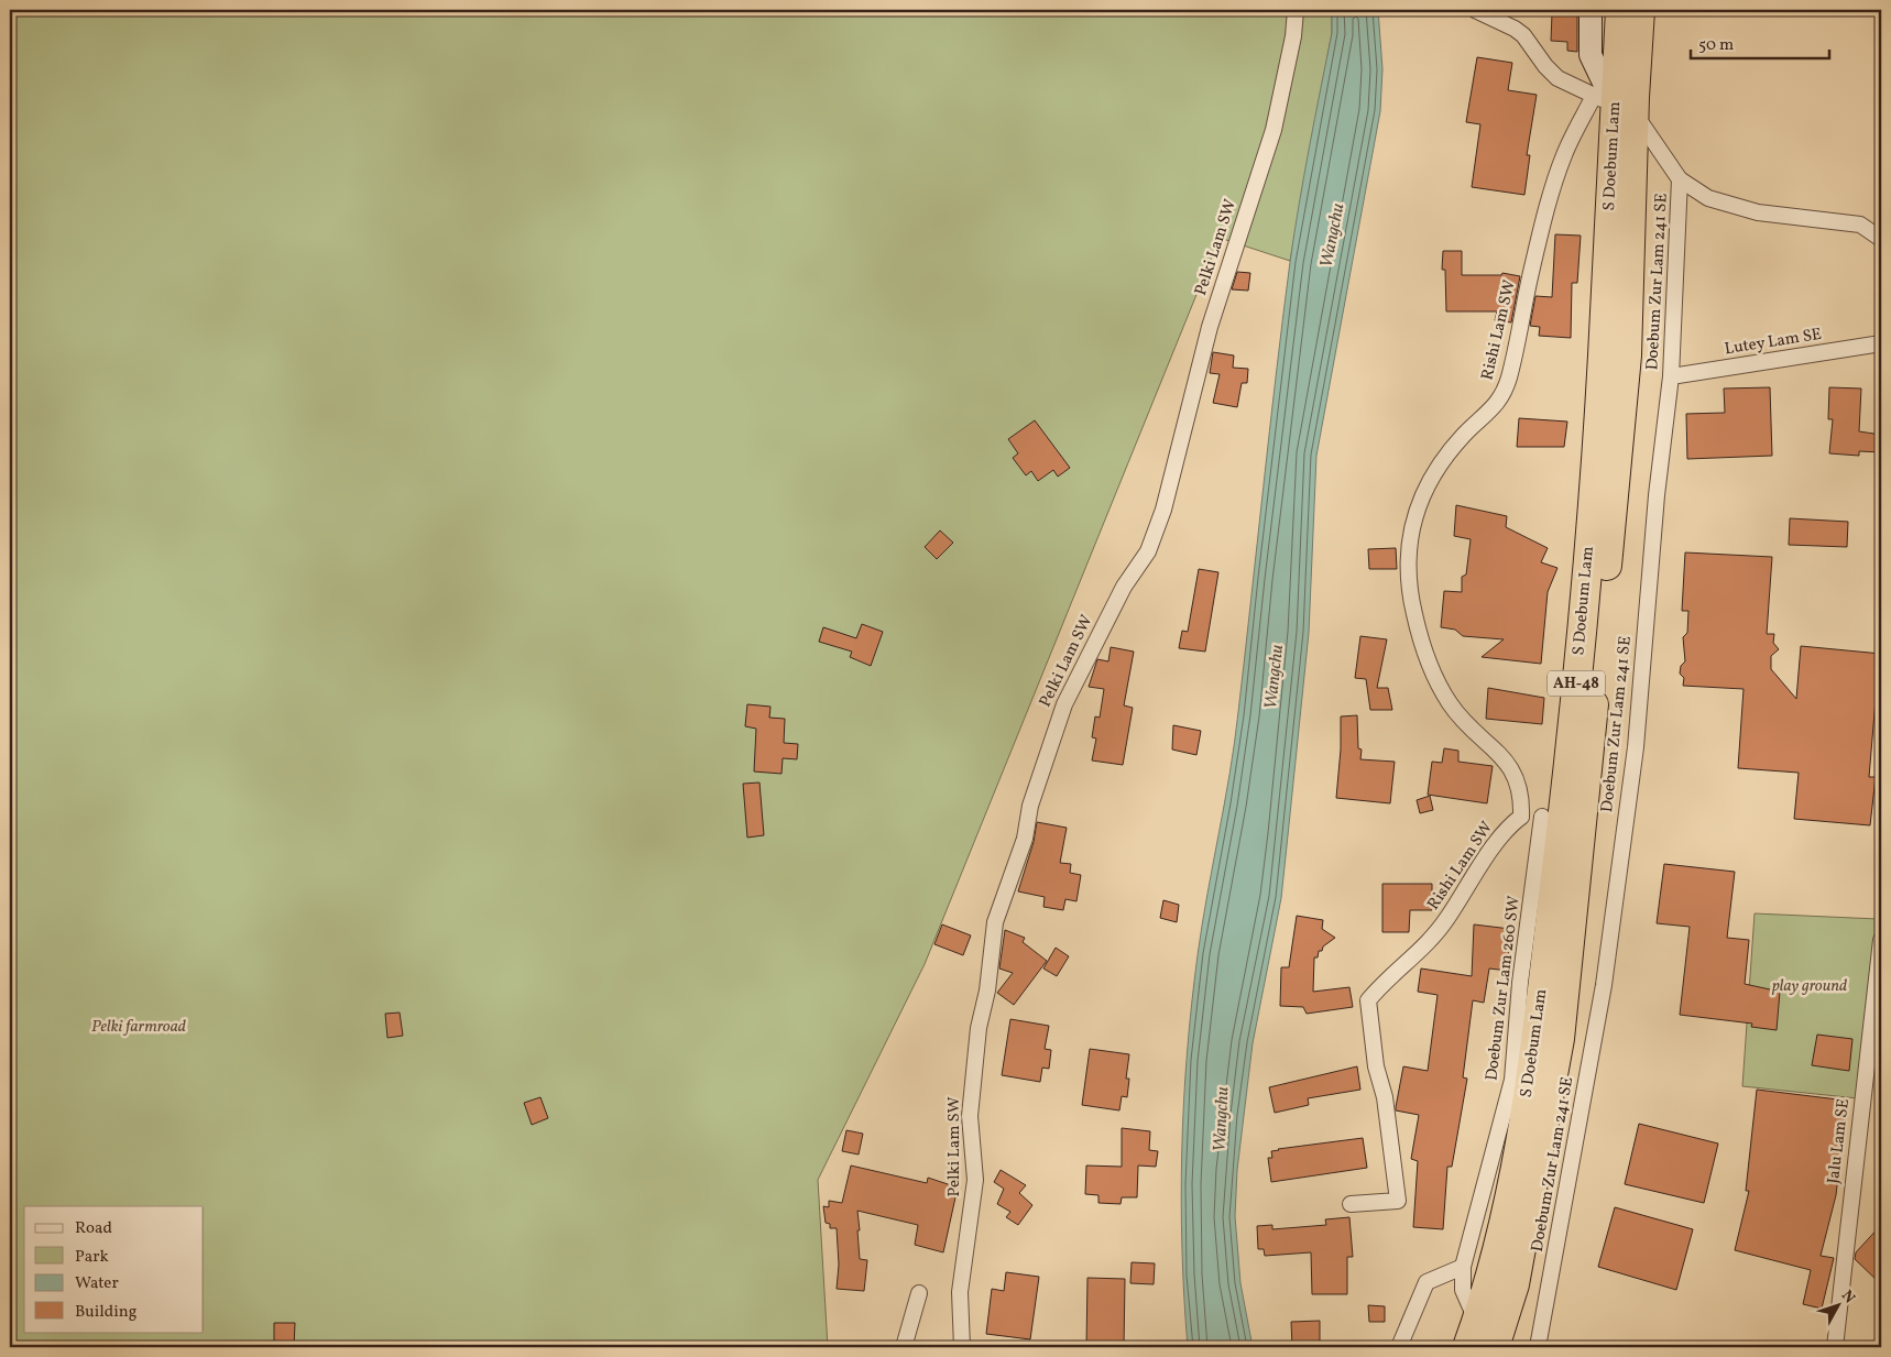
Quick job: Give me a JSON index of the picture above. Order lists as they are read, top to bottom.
{
  "streets": {
    "highway": ["S Doebum Lam", "AH-48"],
    "street": [
      "Pelki Lam SW",
      "Doebum Zur Lam 241 SE",
      "Rishi Lam SW",
      "Lutey Lam SE",
      "Doebum Zur Lam 260 SW",
      "Jalu Lam SE"
    ]
  },
  "crossings": [
    ["S Doebum Lam", "Doebum Zur Lam 241 SE"],
    ["S Doebum Lam", "Rishi Lam SW"],
    ["S Doebum Lam", "Doebum Zur Lam 260 SW"],
    ["Doebum Zur Lam 241 SE", "Rishi Lam SW"],
    ["Doebum Zur Lam 241 SE", "Lutey Lam SE"]
  ],
  "water": ["Wangchu"],
  "parks": ["play ground", "Pelki farmroad"],
  "legend": [
    "Road",
    "Park",
    "Water",
    "Building"
  ],
  "scale_bar": "50 m",
  "north": "top right"
}
